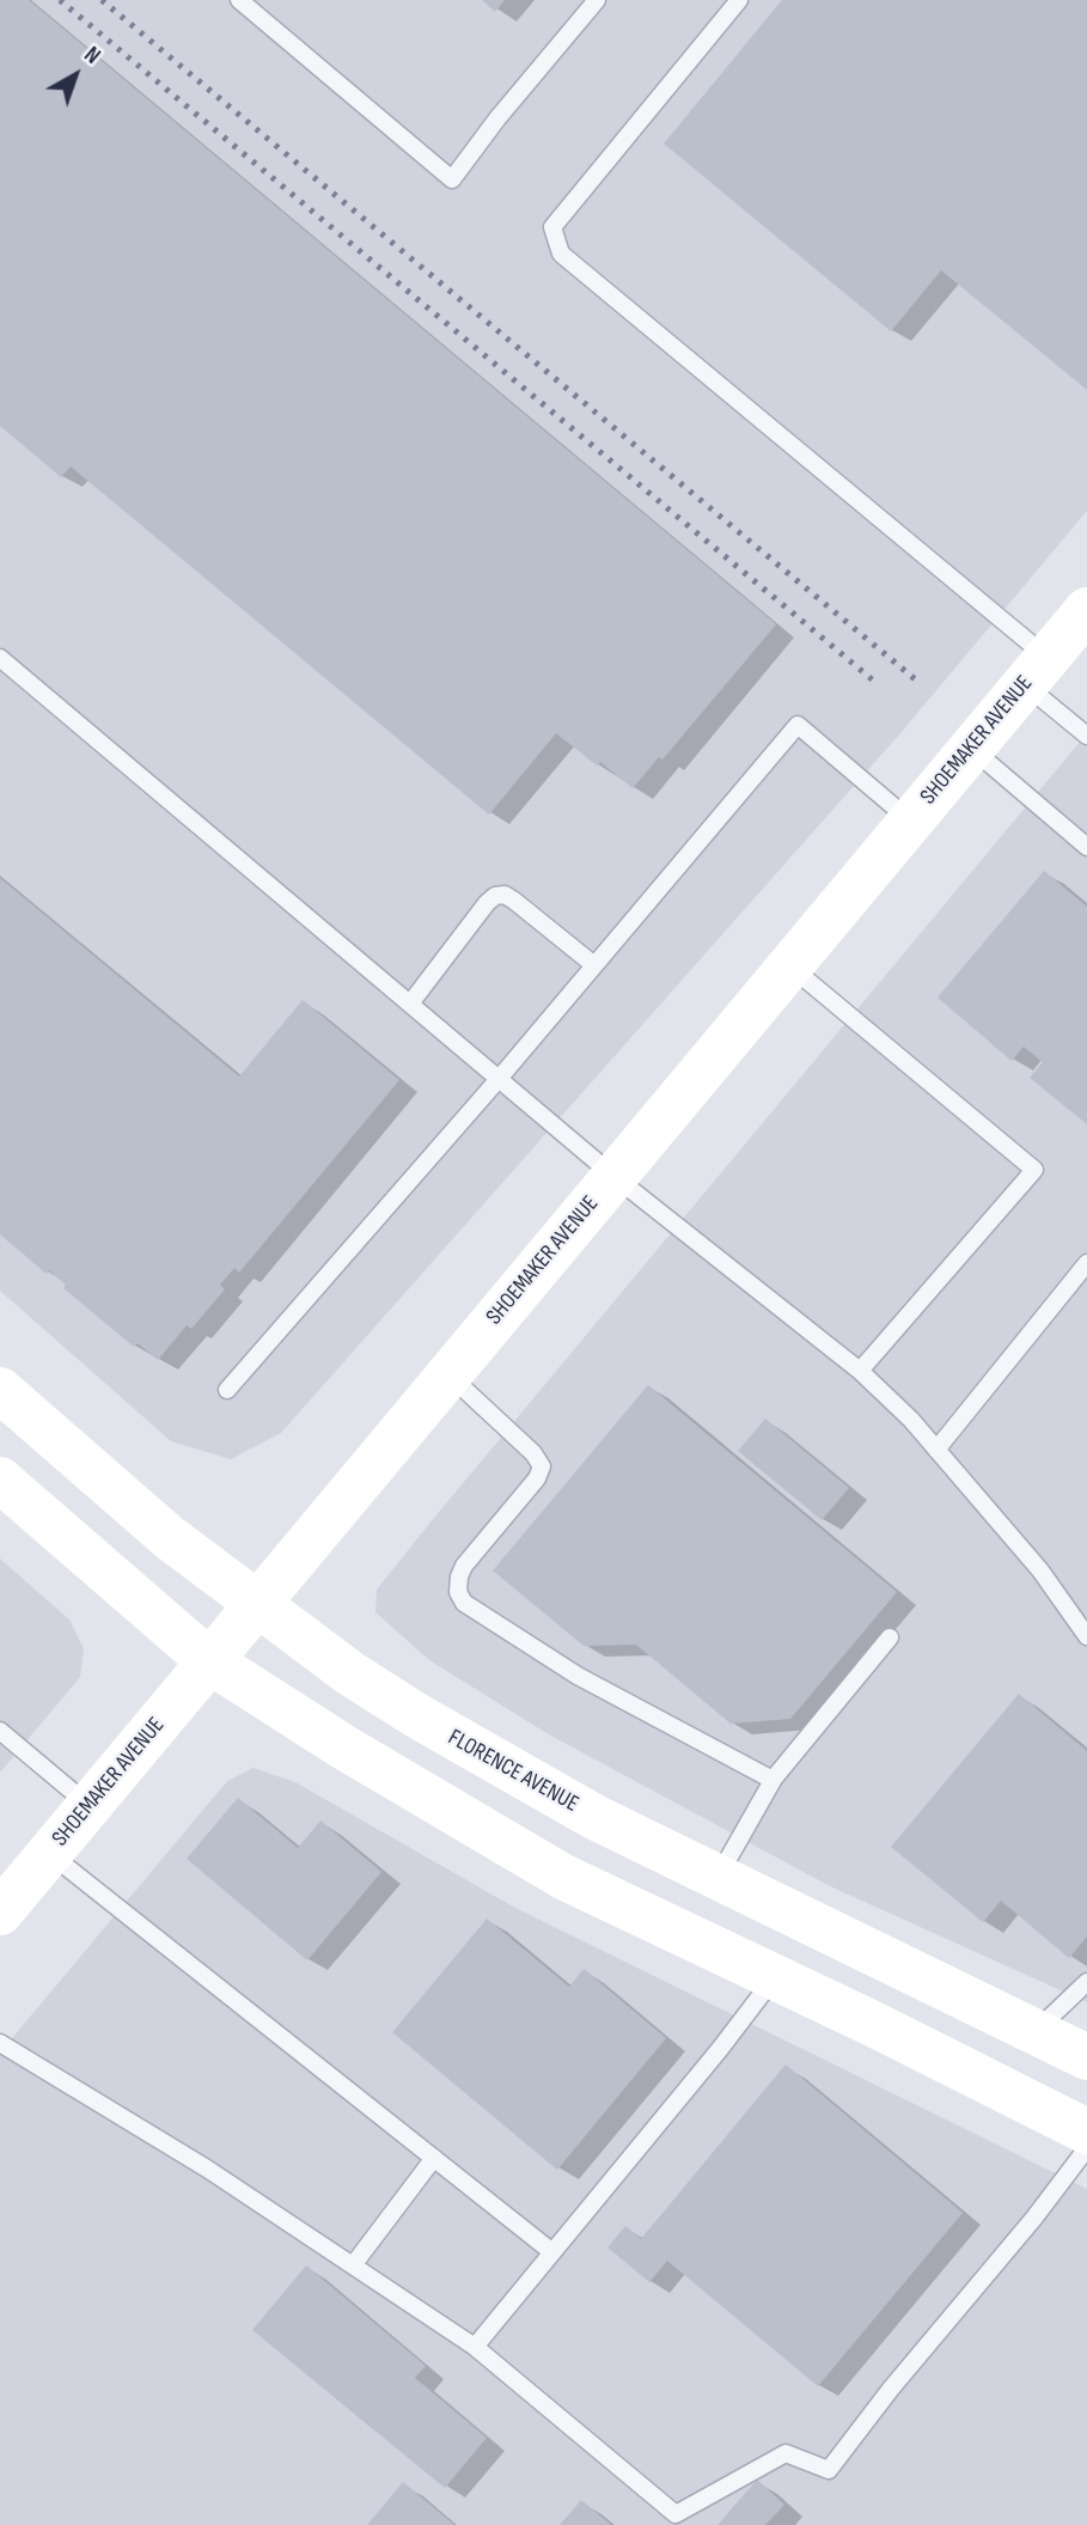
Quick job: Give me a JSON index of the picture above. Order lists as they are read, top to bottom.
{
  "streets": {
    "main road": ["SHOEMAKER AVENUE", "FLORENCE AVENUE"]
  },
  "crossings": [
    ["SHOEMAKER AVENUE", "FLORENCE AVENUE"]
  ],
  "north": "top right"
}
